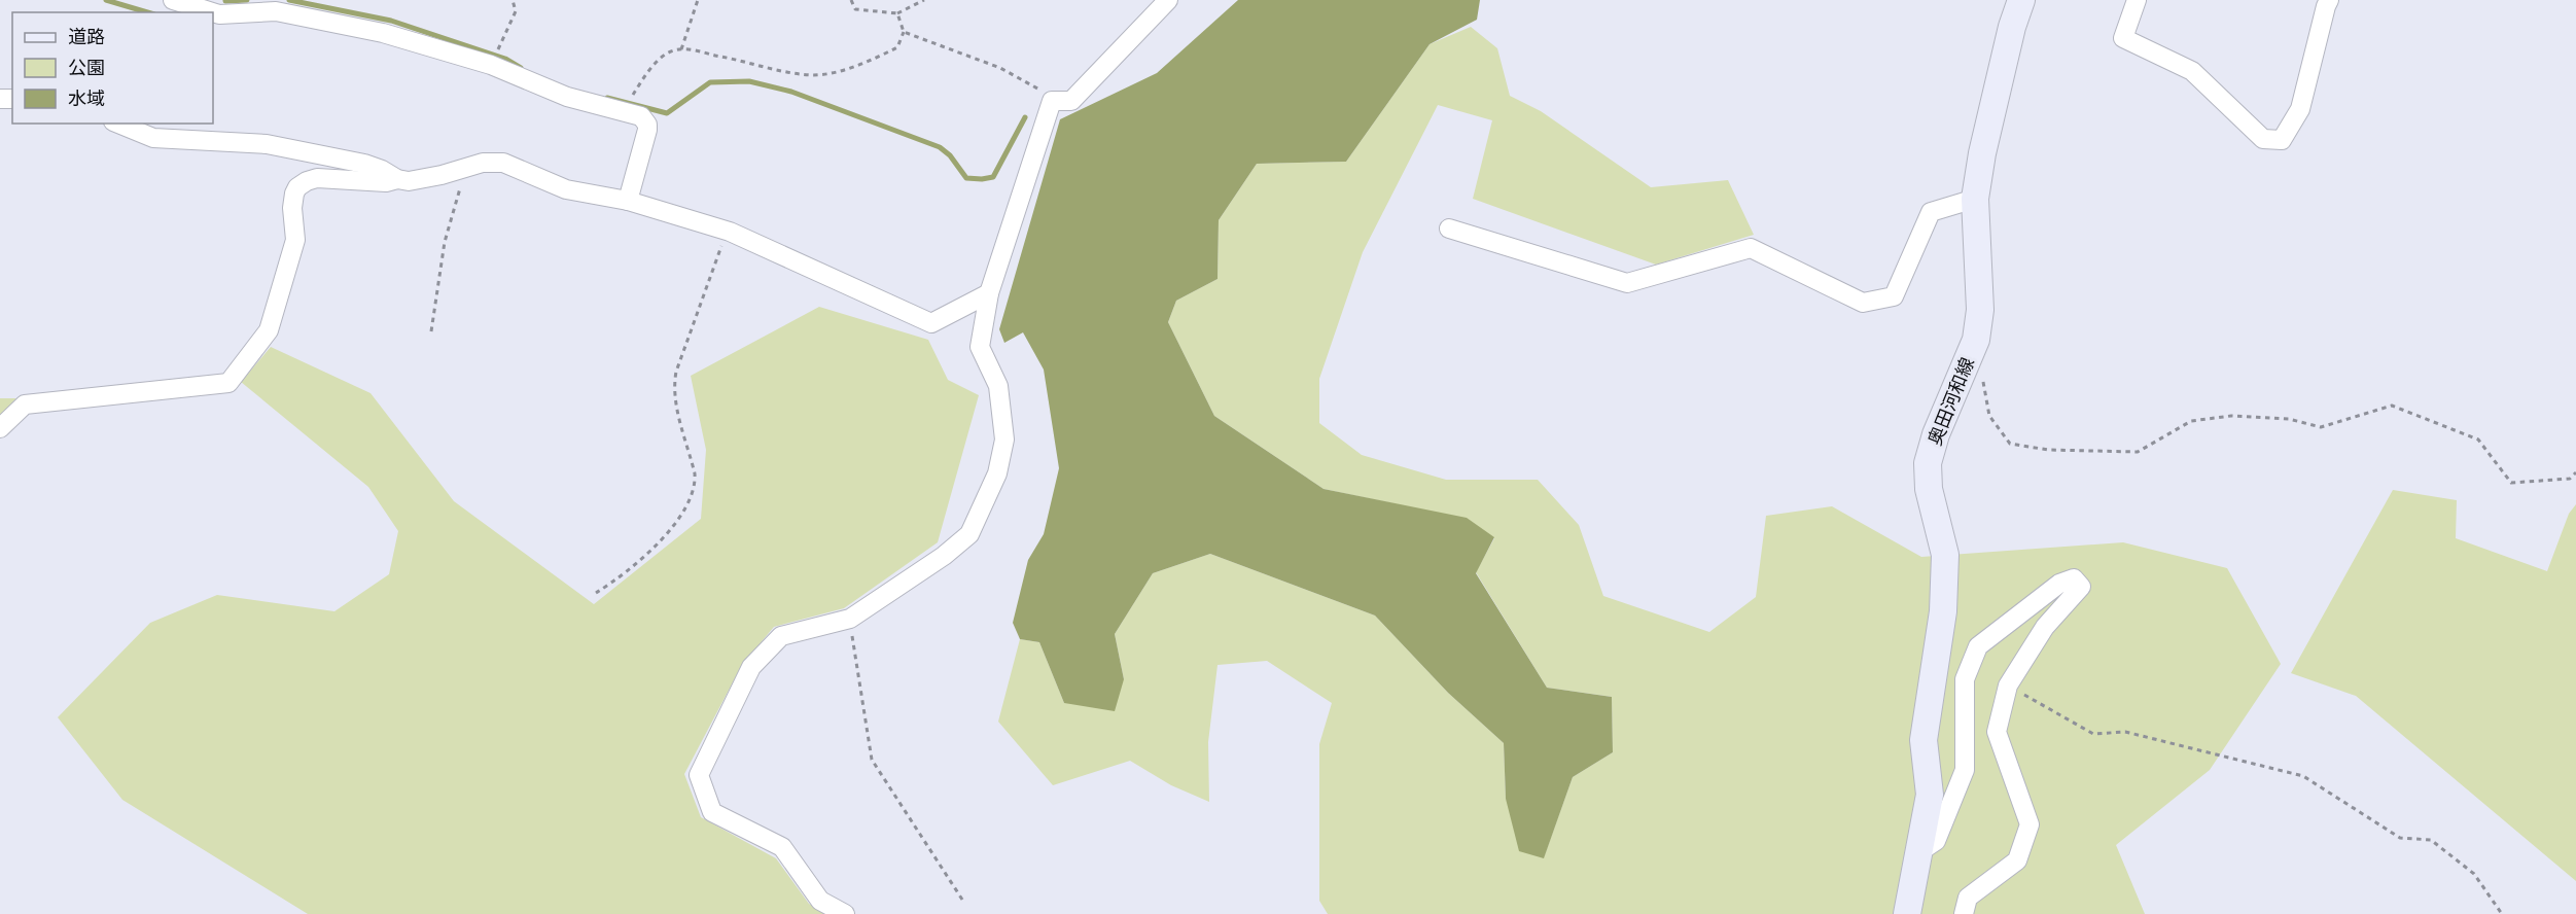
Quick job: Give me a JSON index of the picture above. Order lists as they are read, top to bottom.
{
  "streets": {
    "main road": ["奥田河和線"]
  },
  "legend": ["道路", "公園", "水域"]
}
